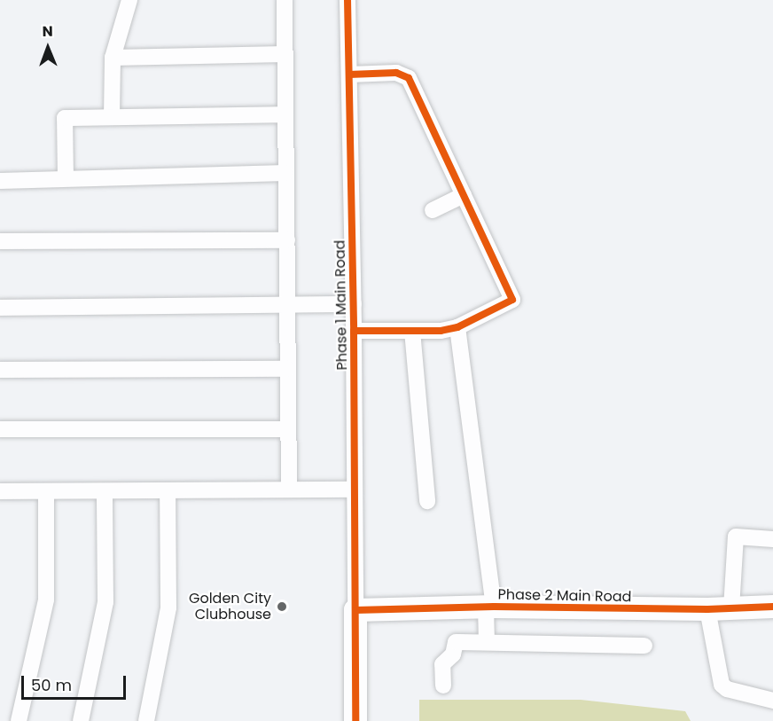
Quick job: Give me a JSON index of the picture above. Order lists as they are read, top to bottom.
{
  "streets": {
    "street": ["Phase 1 Main Road", "Phase 2 Main Road"]
  },
  "crossings": [
    ["Phase 1 Main Road", "Phase 2 Main Road"]
  ],
  "places": ["Golden City Clubhouse"],
  "scale_bar": "50 m",
  "north": "top"
}
